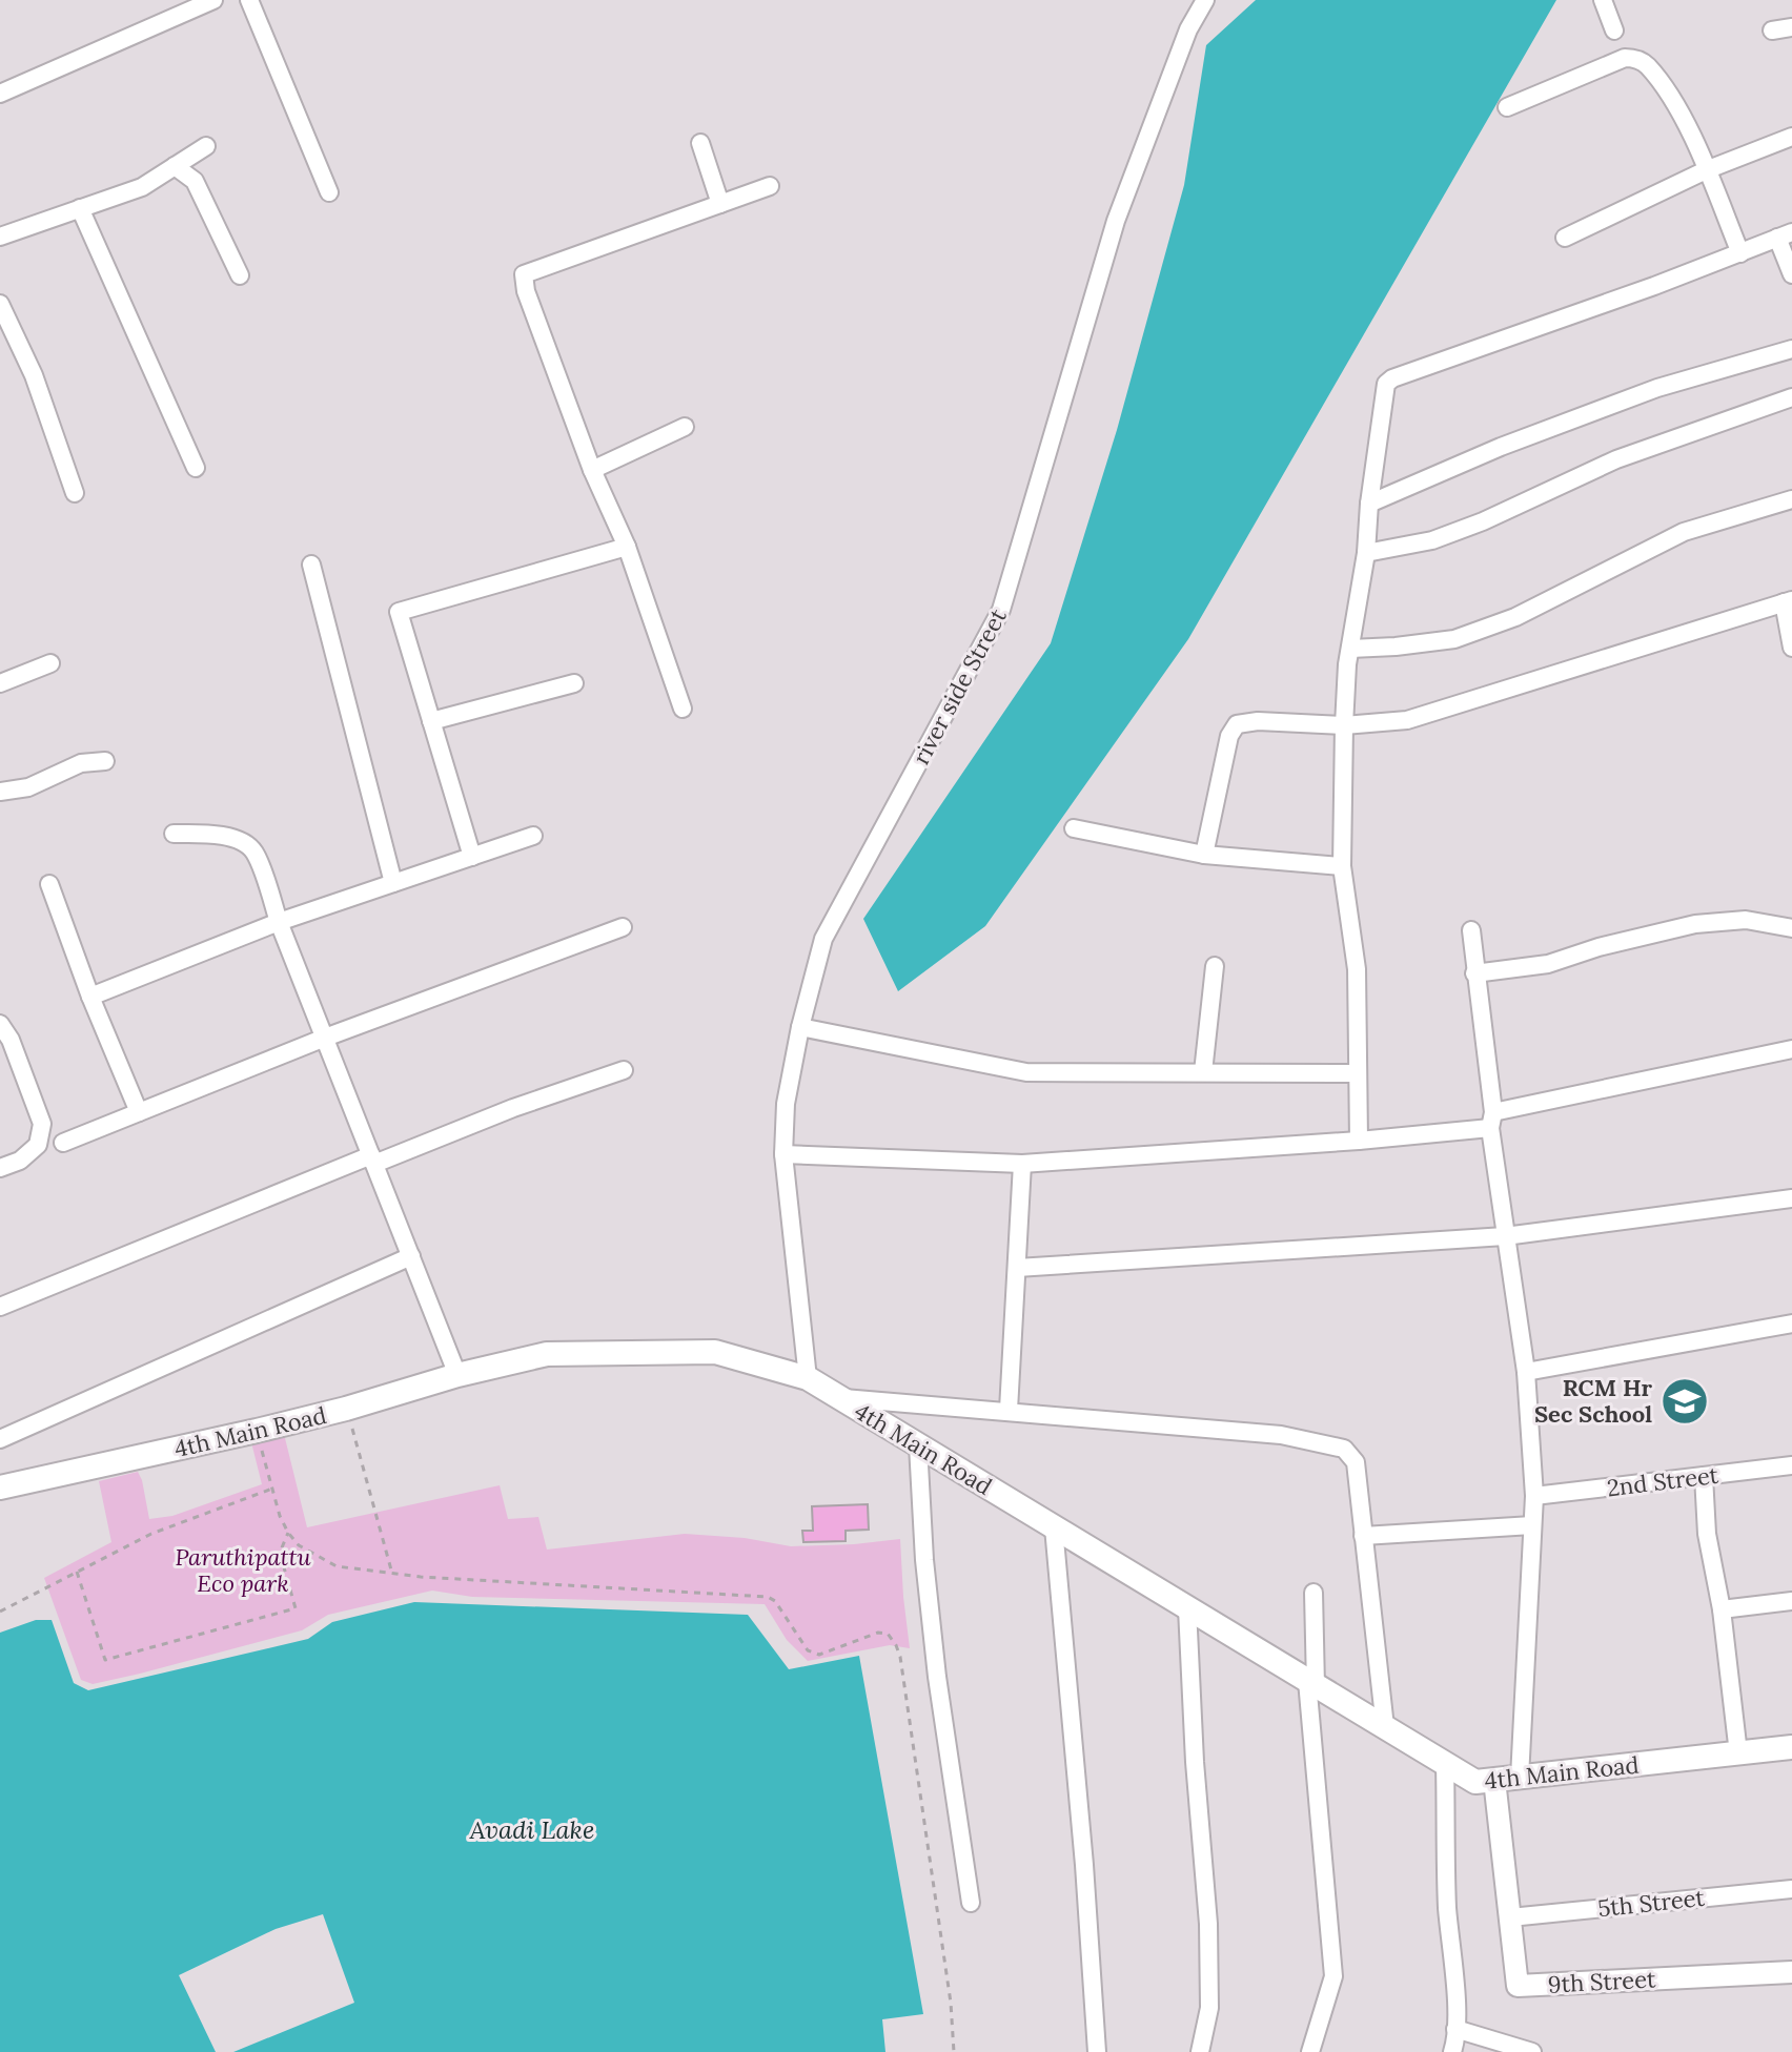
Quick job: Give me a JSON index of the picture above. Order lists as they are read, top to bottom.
{
  "streets": {
    "main road": ["4th Main Road"],
    "street": [
      "river side Street",
      "2nd Street",
      "5th Street",
      "9th Street"
    ]
  },
  "crossings": [
    ["river side Street", "4th Main Road"],
    ["4th Main Road", "9th Street"],
    ["5th Street", "9th Street"]
  ],
  "water": ["Avadi Lake"],
  "parks": ["Paruthipattu Eco park"],
  "places": {
    "school or university": ["RCM Hr Sec School"]
  }
}
